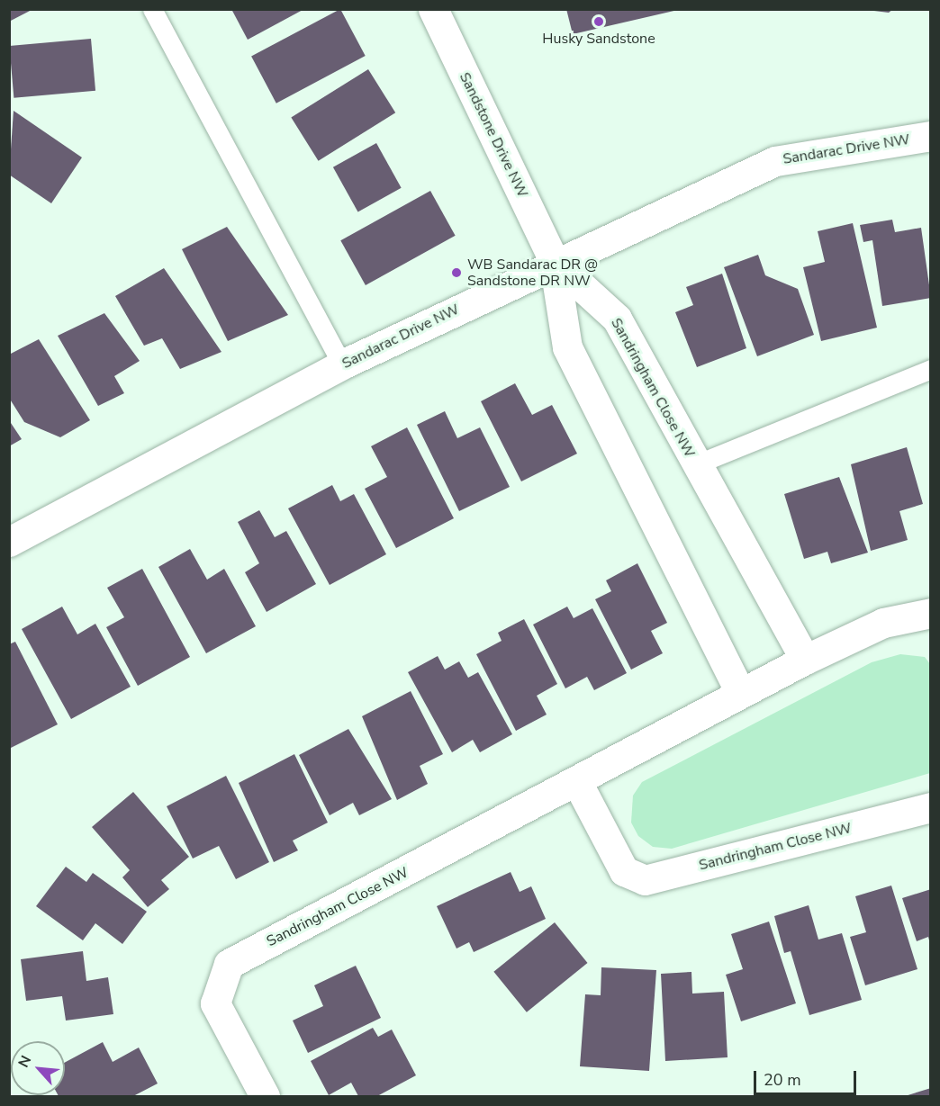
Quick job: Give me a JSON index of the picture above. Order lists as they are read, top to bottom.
{
  "streets": {
    "street": ["Sandstone Drive NW", "Sandarac Drive NW", "Sandringham Close NW"]
  },
  "crossings": [
    ["Sandstone Drive NW", "Sandarac Drive NW"],
    ["Sandstone Drive NW", "Sandringham Close NW"],
    ["Sandarac Drive NW", "Sandringham Close NW"]
  ],
  "places": ["Husky Sandstone", "WB Sandarac DR @ Sandstone DR NW"],
  "scale_bar": "20 m",
  "north": "top left"
}
